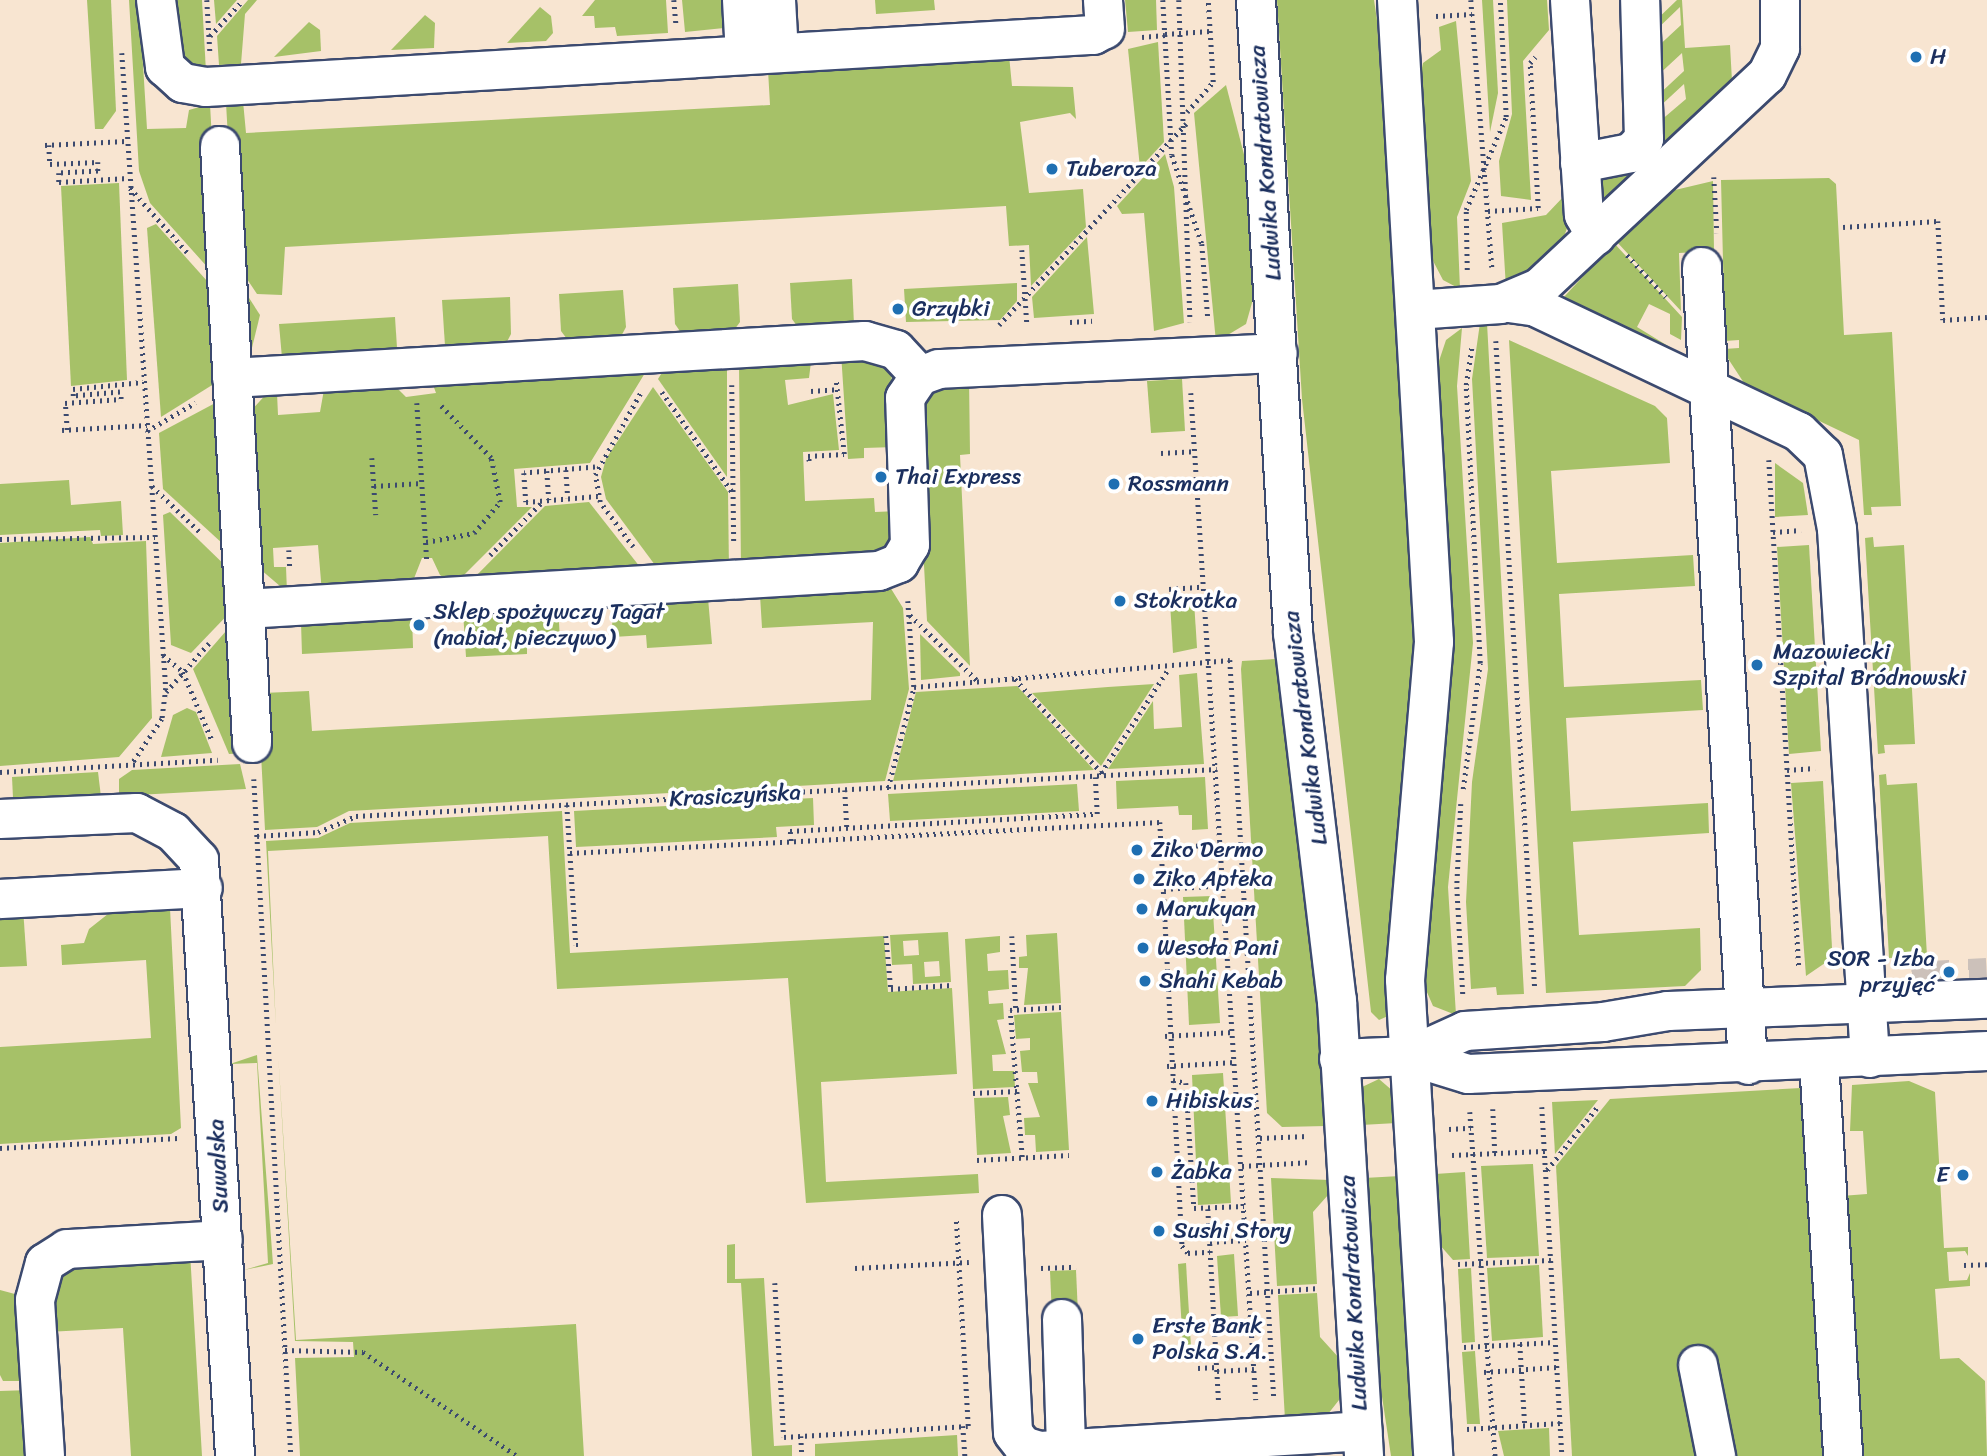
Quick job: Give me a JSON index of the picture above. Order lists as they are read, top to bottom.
{
  "streets": {
    "street": ["Ludwika Kondratowicza", "Suwalska"],
    "path": ["Krasiczyńska"]
  },
  "places": [
    "H",
    "Tuberoza",
    "Grzybki",
    "Thai Express",
    "Rossmann",
    "Stokrotka",
    "Sklep spożywczy Tagat (nabiał, pieczywo)",
    "Mazowiecki Szpital Bródnowski",
    "Ziko Dermo",
    "Ziko Apteka",
    "Marukyan",
    "Wesoła Pani",
    "SOR - Izba przyjęć",
    "Shahi Kebab",
    "Hibiskus",
    "Żabka",
    "E",
    "Sushi Story",
    "Erste Bank Polska S.A."
  ]
}
